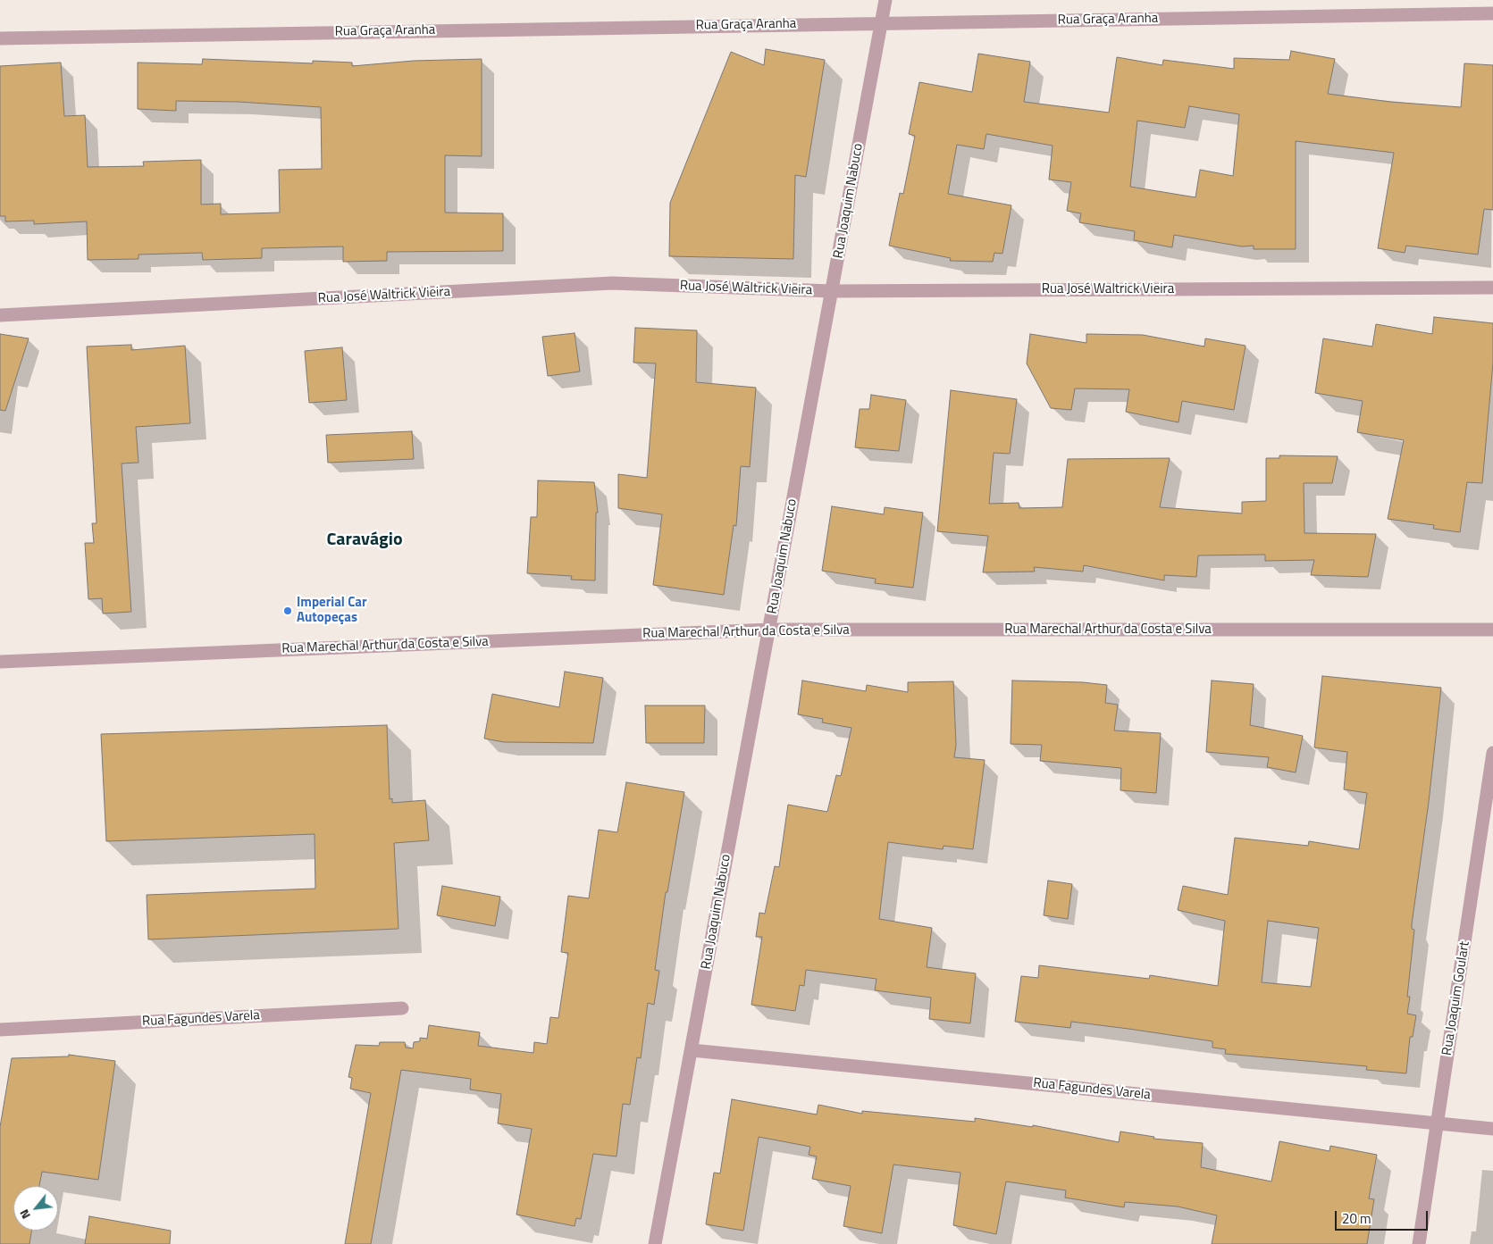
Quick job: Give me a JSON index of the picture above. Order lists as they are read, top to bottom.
{
  "streets": {
    "street": [
      "Rua Graça Aranha",
      "Rua Joaquim Nabuco",
      "Rua José Waltrick Vieira",
      "Rua Marechal Arthur da Costa e Silva",
      "Rua Joaquim Goulart",
      "Rua Fagundes Varela"
    ]
  },
  "crossings": [
    ["Rua Graça Aranha", "Rua Joaquim Nabuco"],
    ["Rua Joaquim Nabuco", "Rua José Waltrick Vieira"],
    ["Rua Joaquim Nabuco", "Rua Marechal Arthur da Costa e Silva"],
    ["Rua Joaquim Nabuco", "Rua Fagundes Varela"],
    ["Rua Joaquim Goulart", "Rua Fagundes Varela"]
  ],
  "districts": ["Caravágio"],
  "places": ["Imperial Car Autopeças"],
  "scale_bar": "20 m",
  "north": "bottom left"
}
